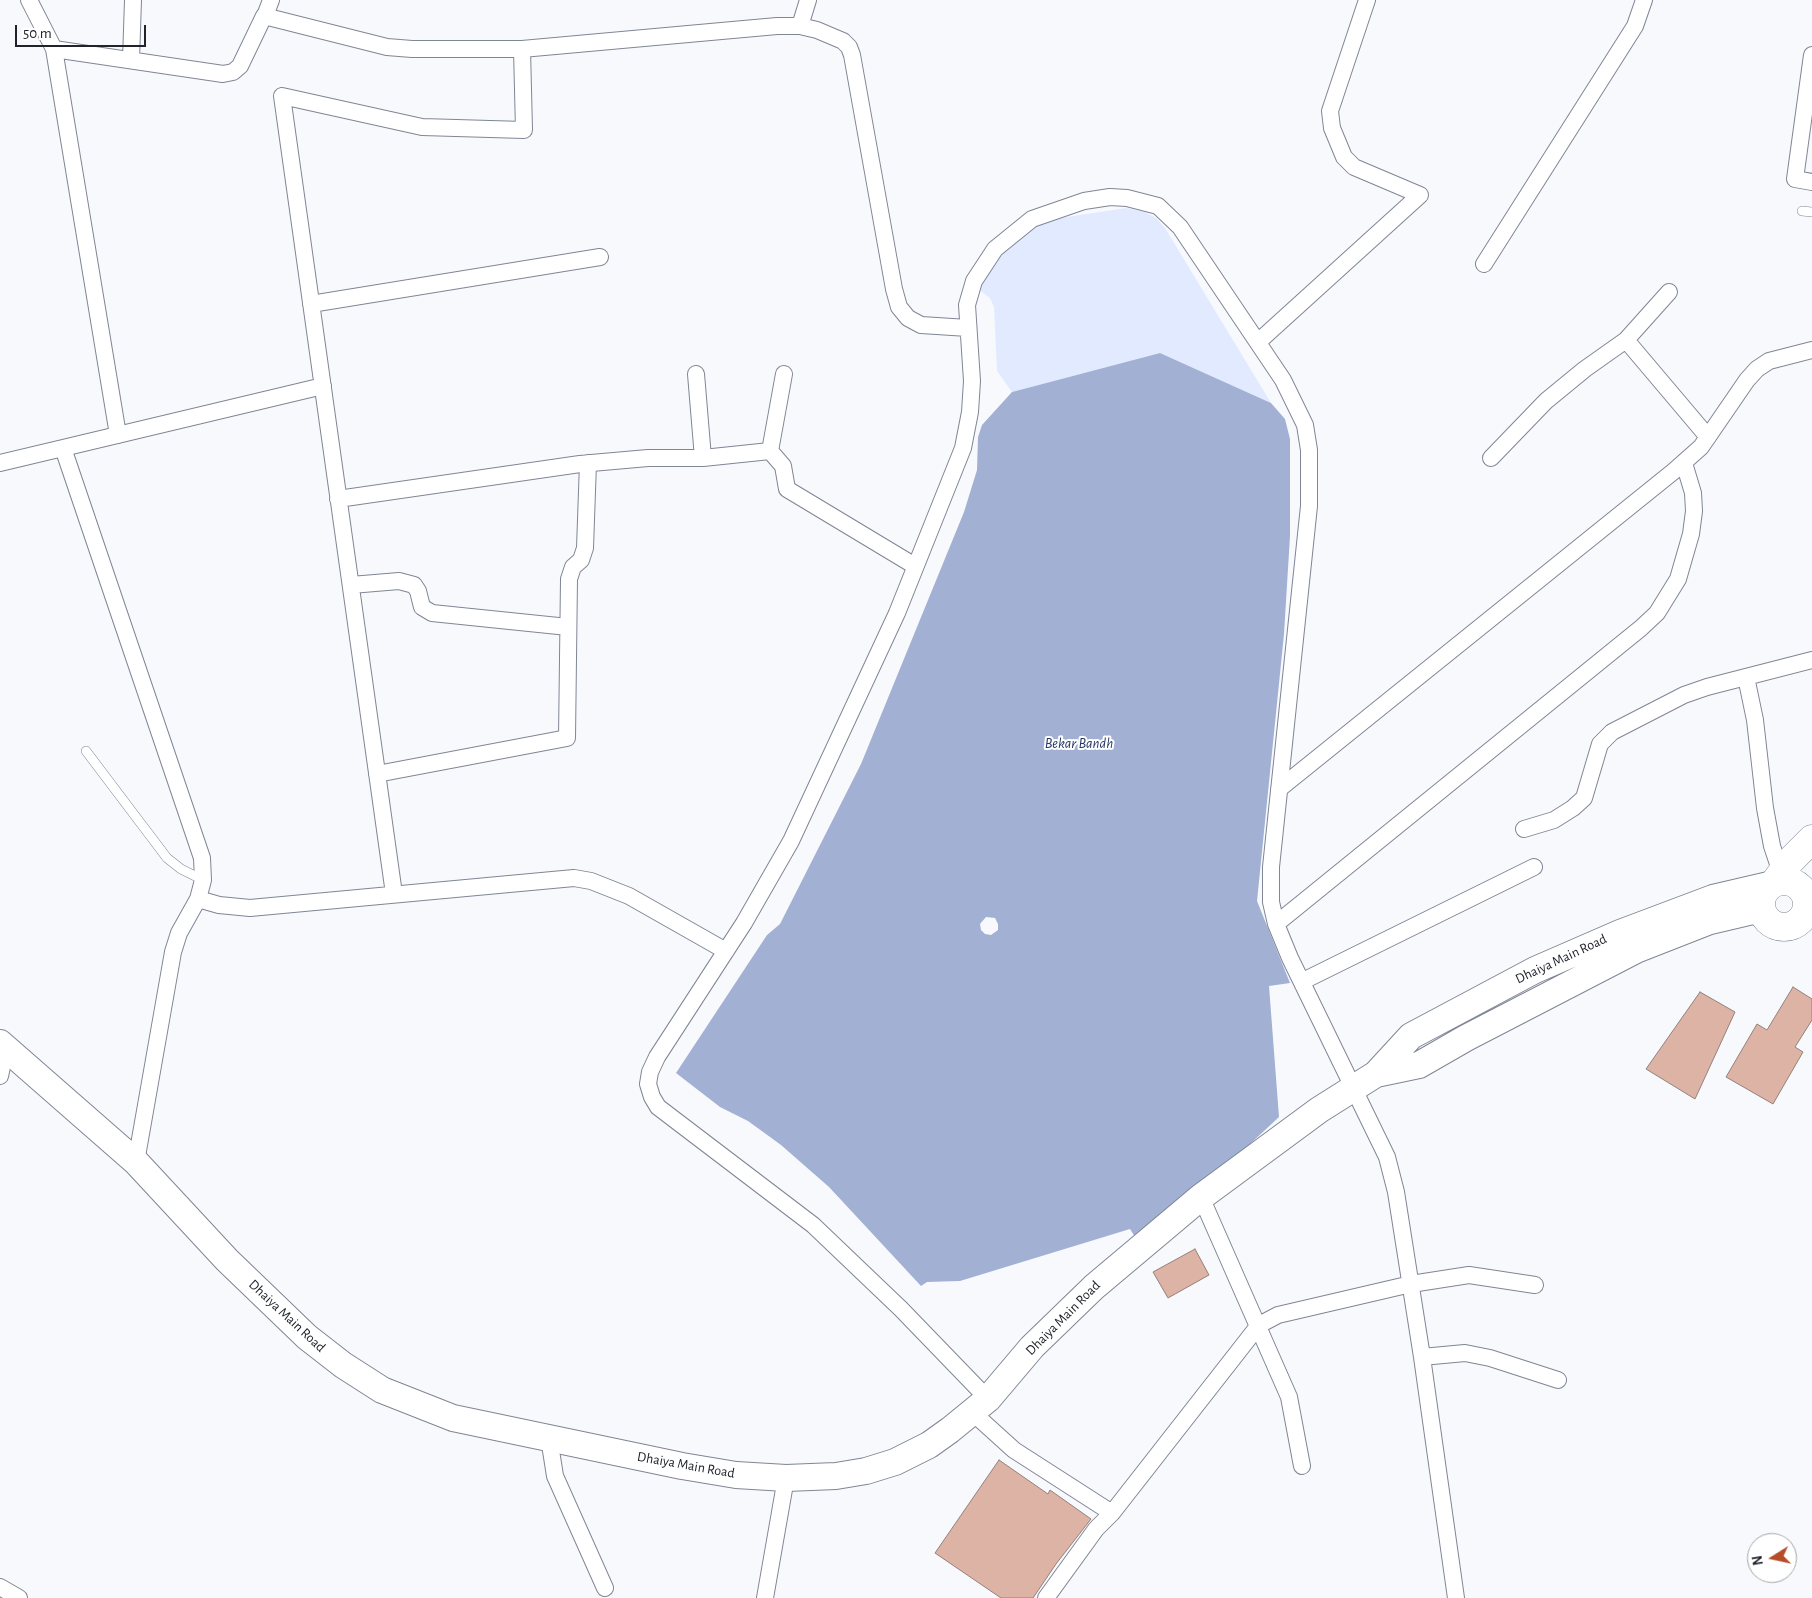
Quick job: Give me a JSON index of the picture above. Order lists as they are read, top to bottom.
{
  "streets": {
    "main road": ["Dhaiya Main Road"]
  },
  "water": ["Bekar Bandh"],
  "scale_bar": "50 m",
  "north": "left"
}
